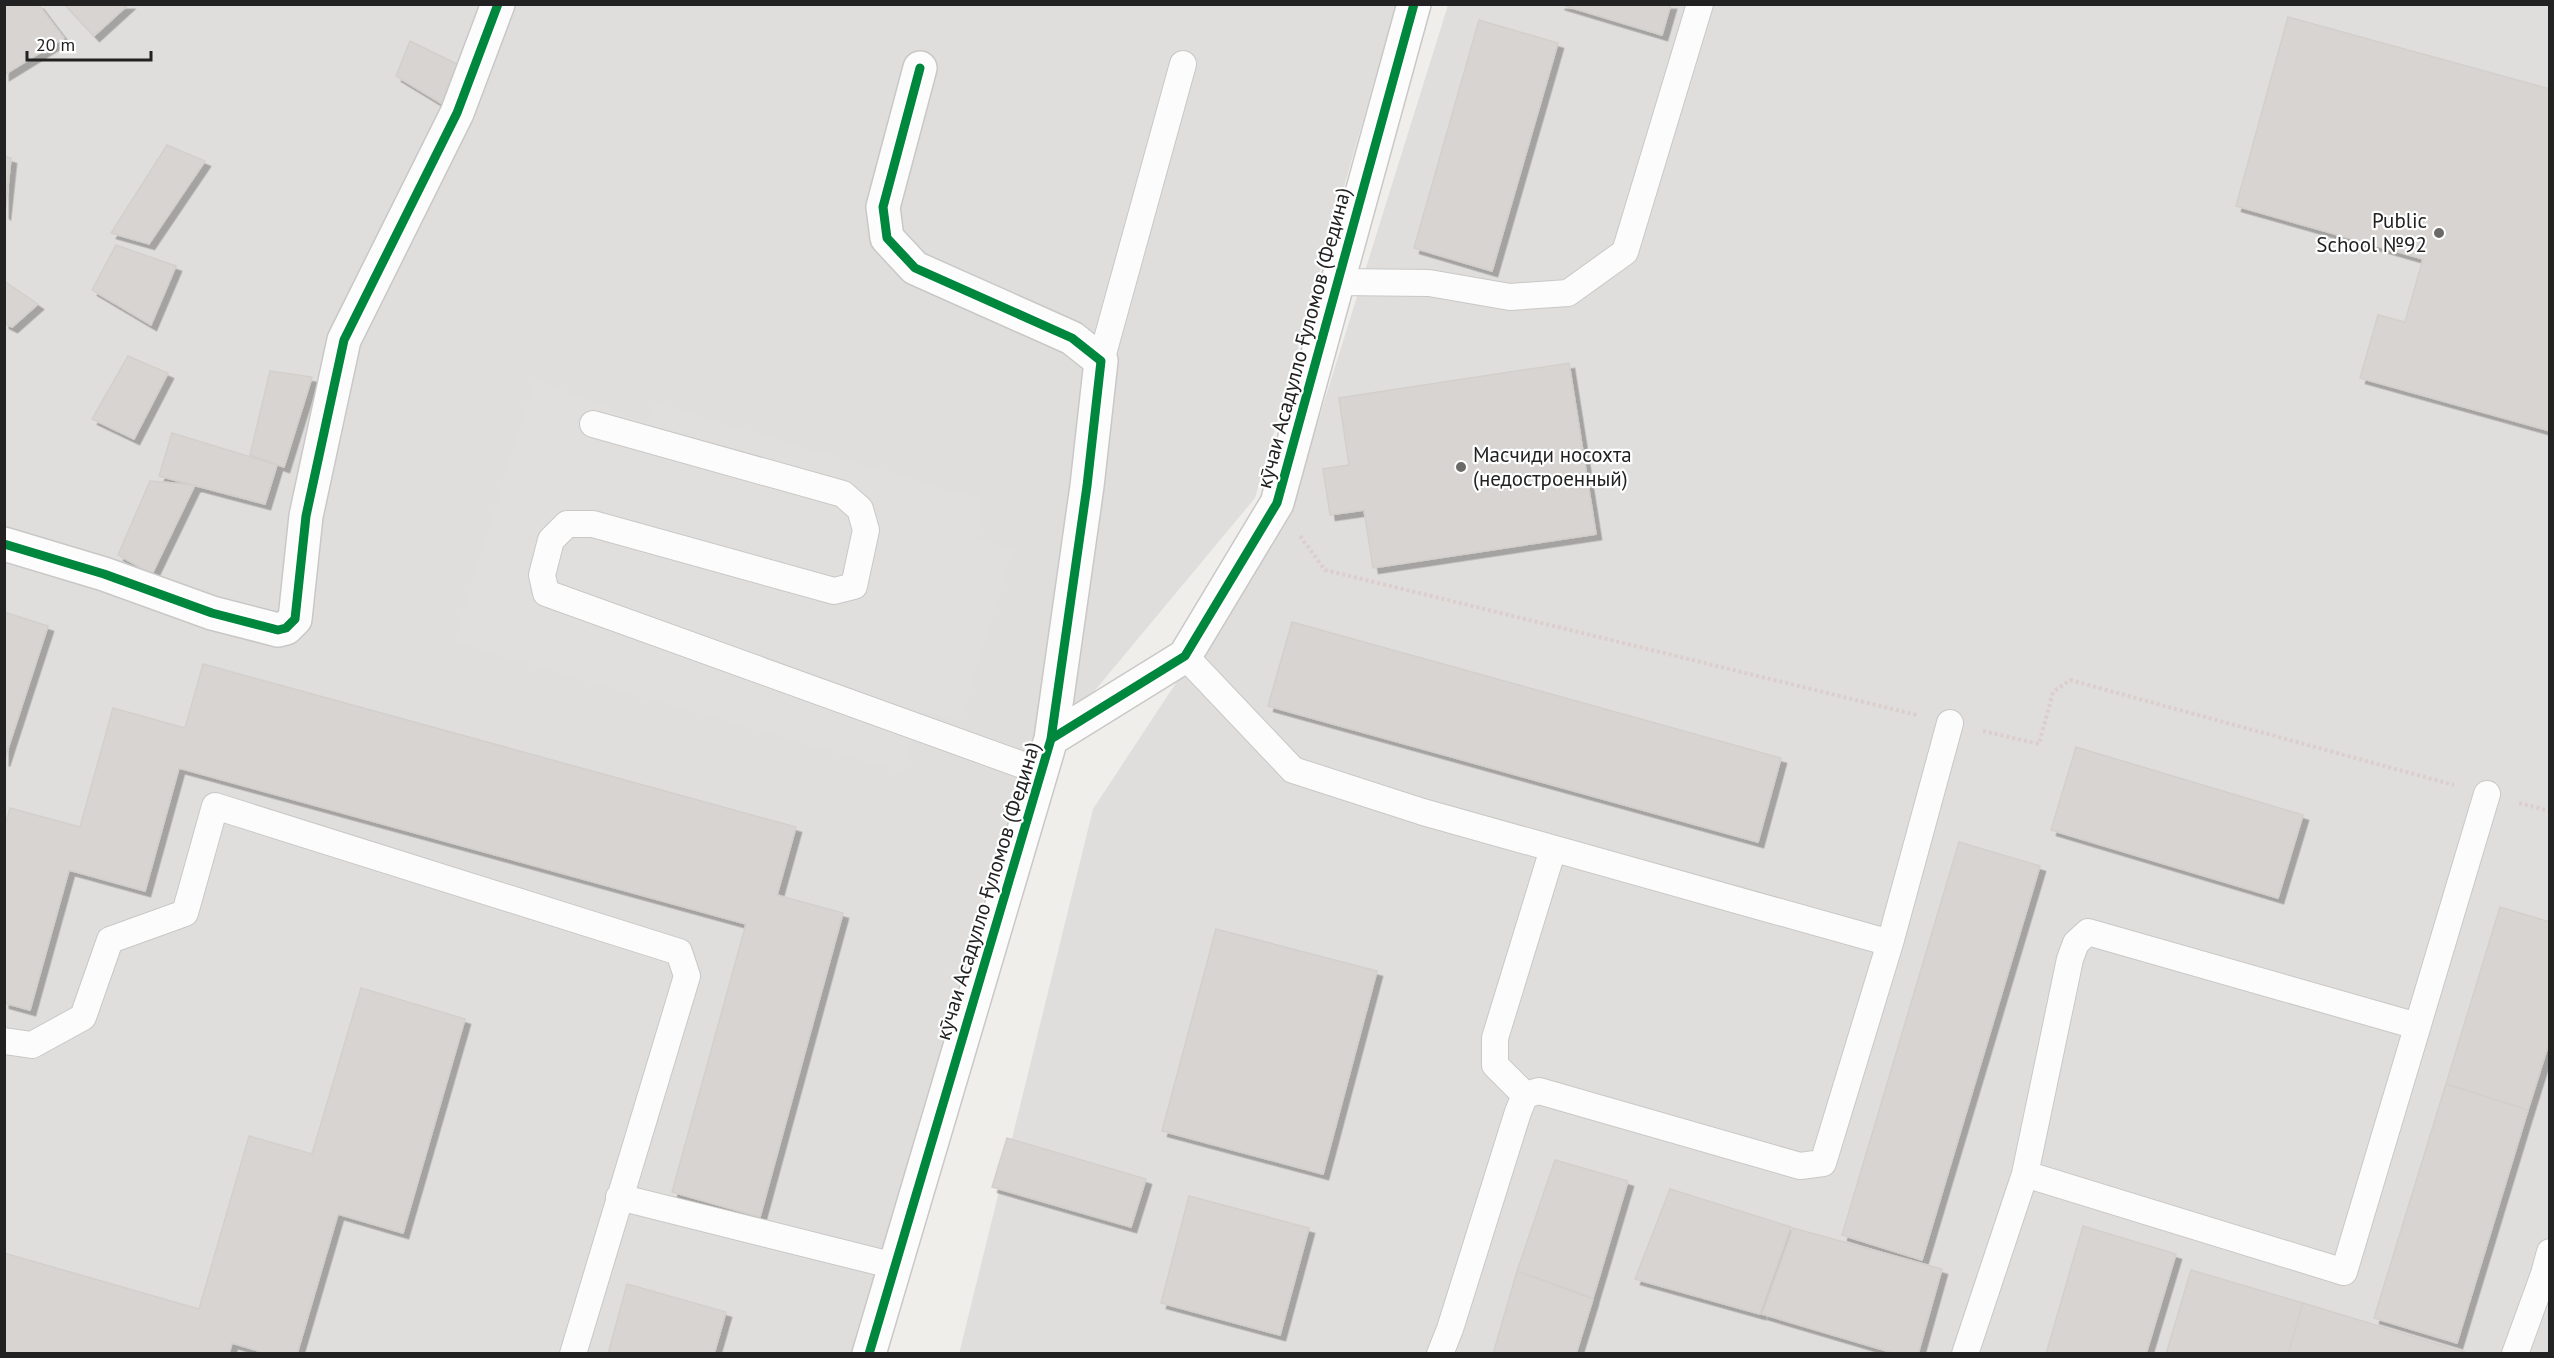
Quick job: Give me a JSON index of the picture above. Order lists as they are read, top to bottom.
{
  "streets": {
    "street": ["кӯчаи Асадулло Ғуломов (Федина)"]
  },
  "places": ["Public School №92", "Масчиди носохта (недостроенный)"],
  "scale_bar": "20 m"
}
